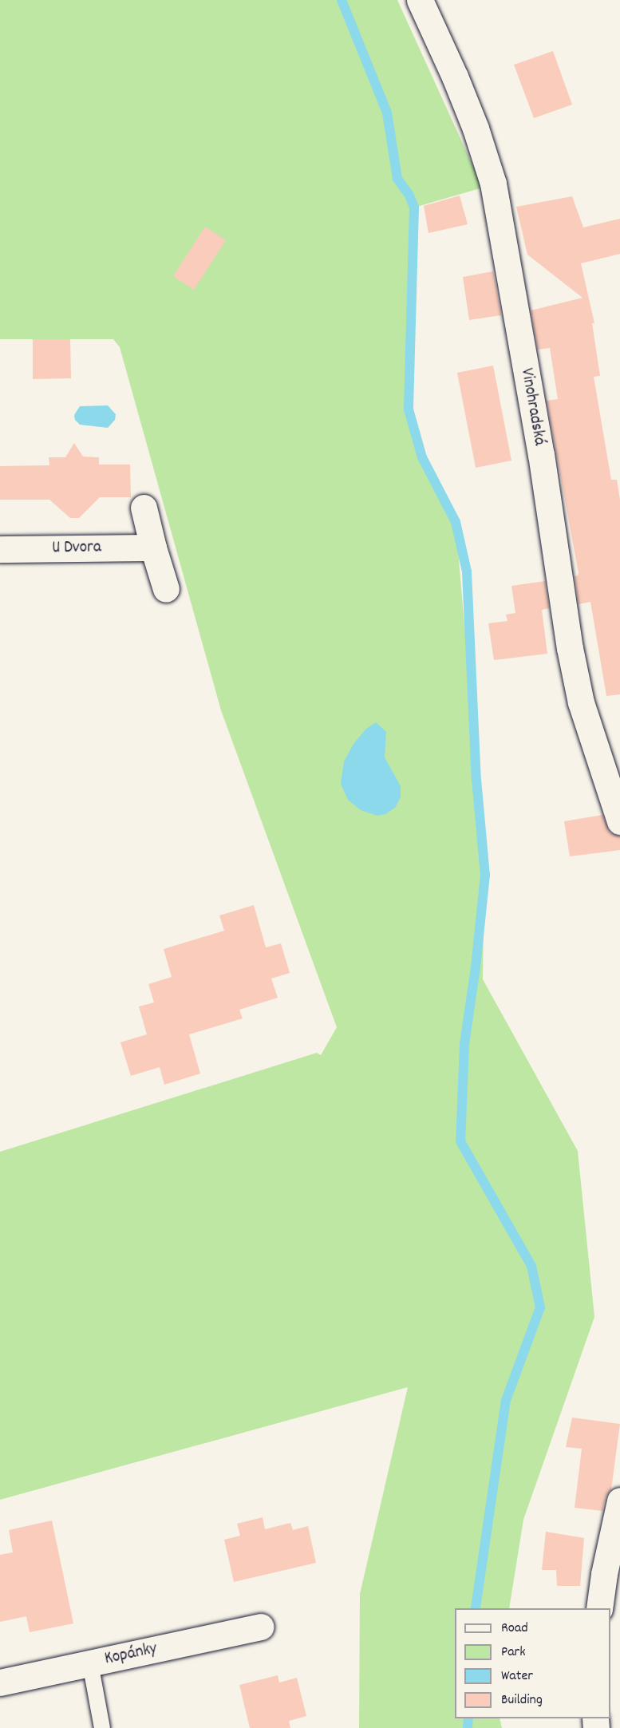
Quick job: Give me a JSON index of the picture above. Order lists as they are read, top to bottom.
{
  "streets": {
    "street": ["Vinohradská", "U Dvora", "Kopánky"]
  },
  "legend": [
    "Road",
    "Park",
    "Water",
    "Building"
  ]
}
